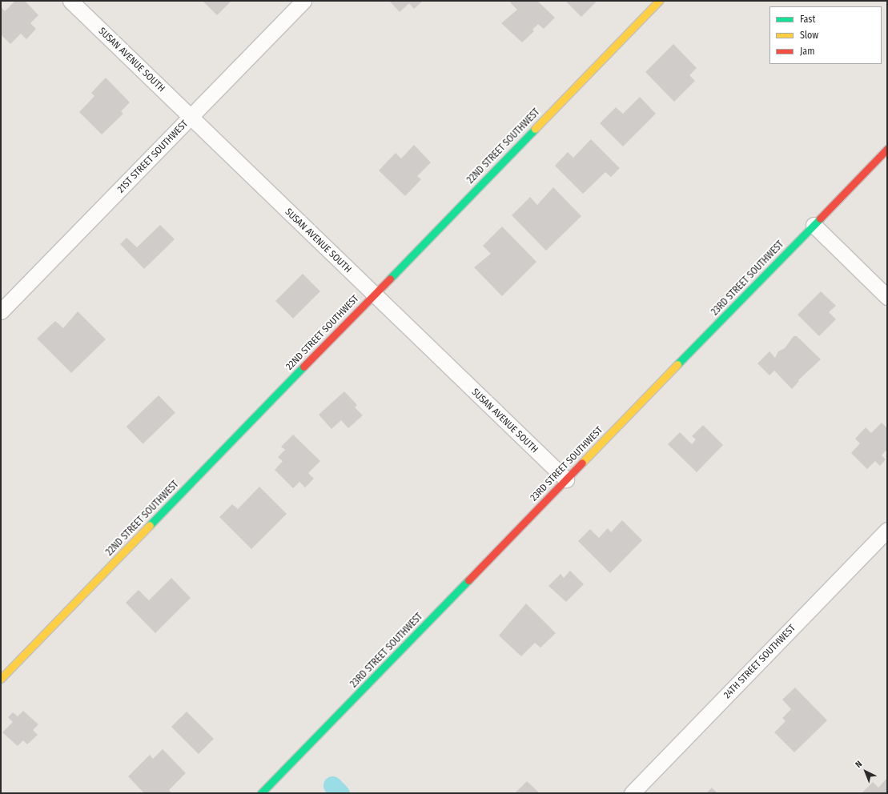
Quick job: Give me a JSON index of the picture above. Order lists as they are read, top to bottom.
{
  "streets": {
    "street": [
      "SUSAN AVENUE SOUTH",
      "22ND STREET SOUTHWEST",
      "21ST STREET SOUTHWEST",
      "23RD STREET SOUTHWEST",
      "24TH STREET SOUTHWEST"
    ]
  },
  "crossings": [
    ["SUSAN AVENUE SOUTH", "22ND STREET SOUTHWEST"],
    ["SUSAN AVENUE SOUTH", "21ST STREET SOUTHWEST"],
    ["SUSAN AVENUE SOUTH", "23RD STREET SOUTHWEST"]
  ],
  "legend": ["Fast", "Slow", "Jam"],
  "north": "top left"
}
